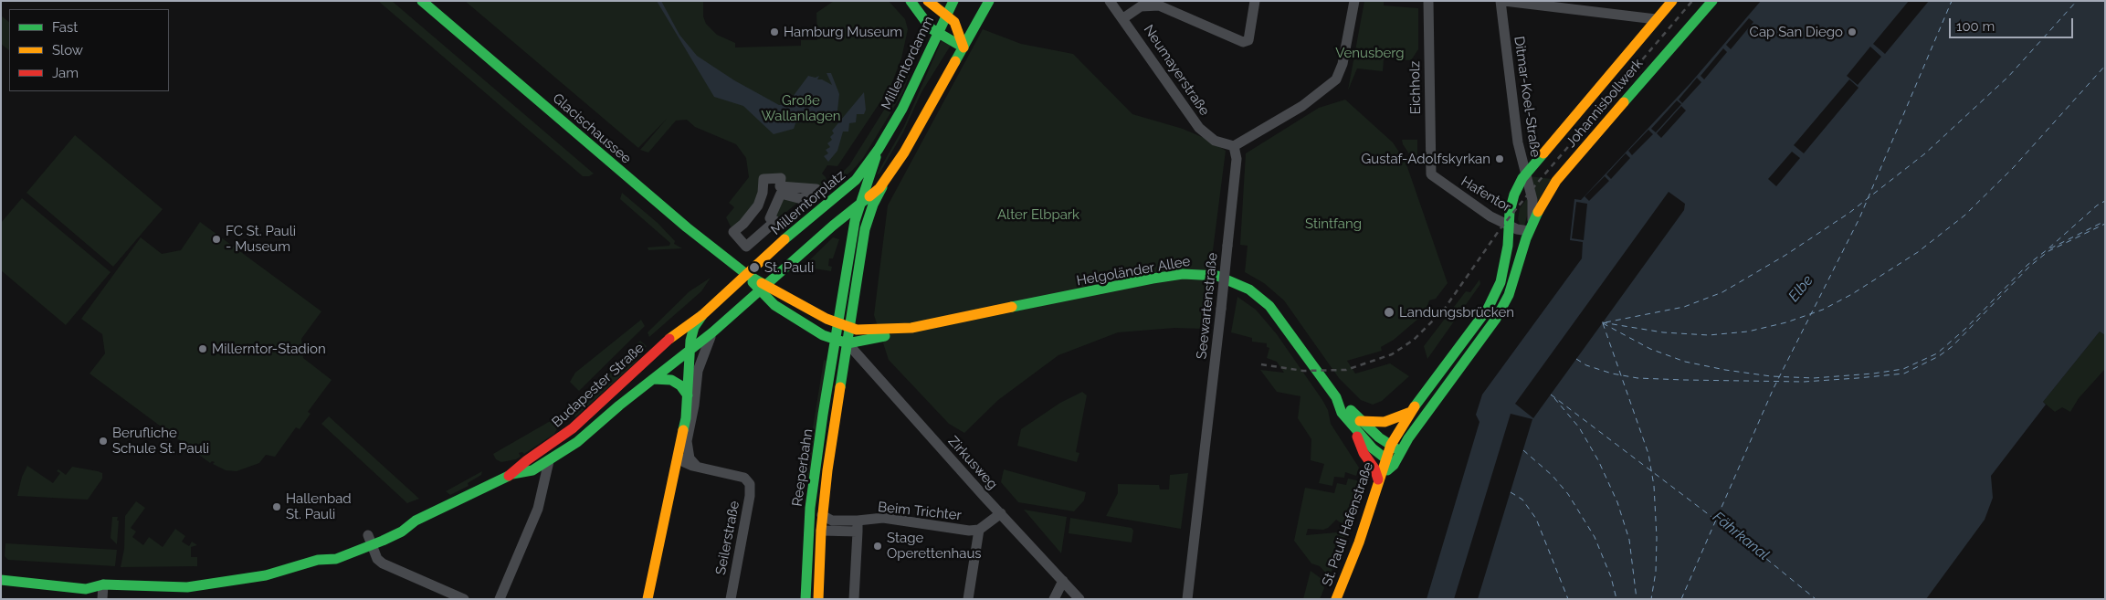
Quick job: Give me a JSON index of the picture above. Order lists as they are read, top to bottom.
{
  "streets": {
    "main road": [
      "Millerntordamm",
      "Johannisbollwerk",
      "Glacischaussee",
      "Millerntorplatz",
      "Helgoländer Allee",
      "Budapester Straße",
      "Reeperbahn",
      "St. Pauli Hafenstraße"
    ],
    "street": [
      "Neumayerstraße",
      "Eichholz",
      "Ditmar-Koel-Straße",
      "Hafentor",
      "Seewartenstraße",
      "Zirkusweg",
      "Beim Trichter",
      "Seilerstraße"
    ]
  },
  "crossings": [
    ["Millerntordamm", "Millerntorplatz"],
    ["Neumayerstraße", "Seewartenstraße"],
    ["Eichholz", "Hafentor"],
    ["Ditmar-Koel-Straße", "Johannisbollwerk"],
    ["Ditmar-Koel-Straße", "Hafentor"],
    ["Johannisbollwerk", "Hafentor"],
    ["Johannisbollwerk", "Helgoländer Allee"],
    ["Glacischaussee", "Millerntorplatz"],
    ["Glacischaussee", "Budapester Straße"],
    ["Millerntorplatz", "Helgoländer Allee"],
    ["Millerntorplatz", "Budapester Straße"],
    ["Millerntorplatz", "Reeperbahn"],
    ["Helgoländer Allee", "Zirkusweg"],
    ["Helgoländer Allee", "Reeperbahn"],
    ["Helgoländer Allee", "St. Pauli Hafenstraße"],
    ["Zirkusweg", "Reeperbahn"],
    ["Reeperbahn", "Beim Trichter"]
  ],
  "water": ["Elbe", "Fährkanal"],
  "parks": [
    "Venusberg",
    "Große Wallanlagen",
    "Alter Elbpark",
    "Stintfang"
  ],
  "places": [
    "Hamburg Museum",
    "Cap San Diego",
    "Gustaf-Adolfskyrkan",
    "FC St. Pauli - Museum",
    "St. Pauli",
    "Landungsbrücken",
    "Millerntor-Stadion",
    "Berufliche Schule St. Pauli",
    "Hallenbad St. Pauli",
    "Stage Operettenhaus"
  ],
  "legend": ["Fast", "Slow", "Jam"],
  "scale_bar": "100 m"
}
